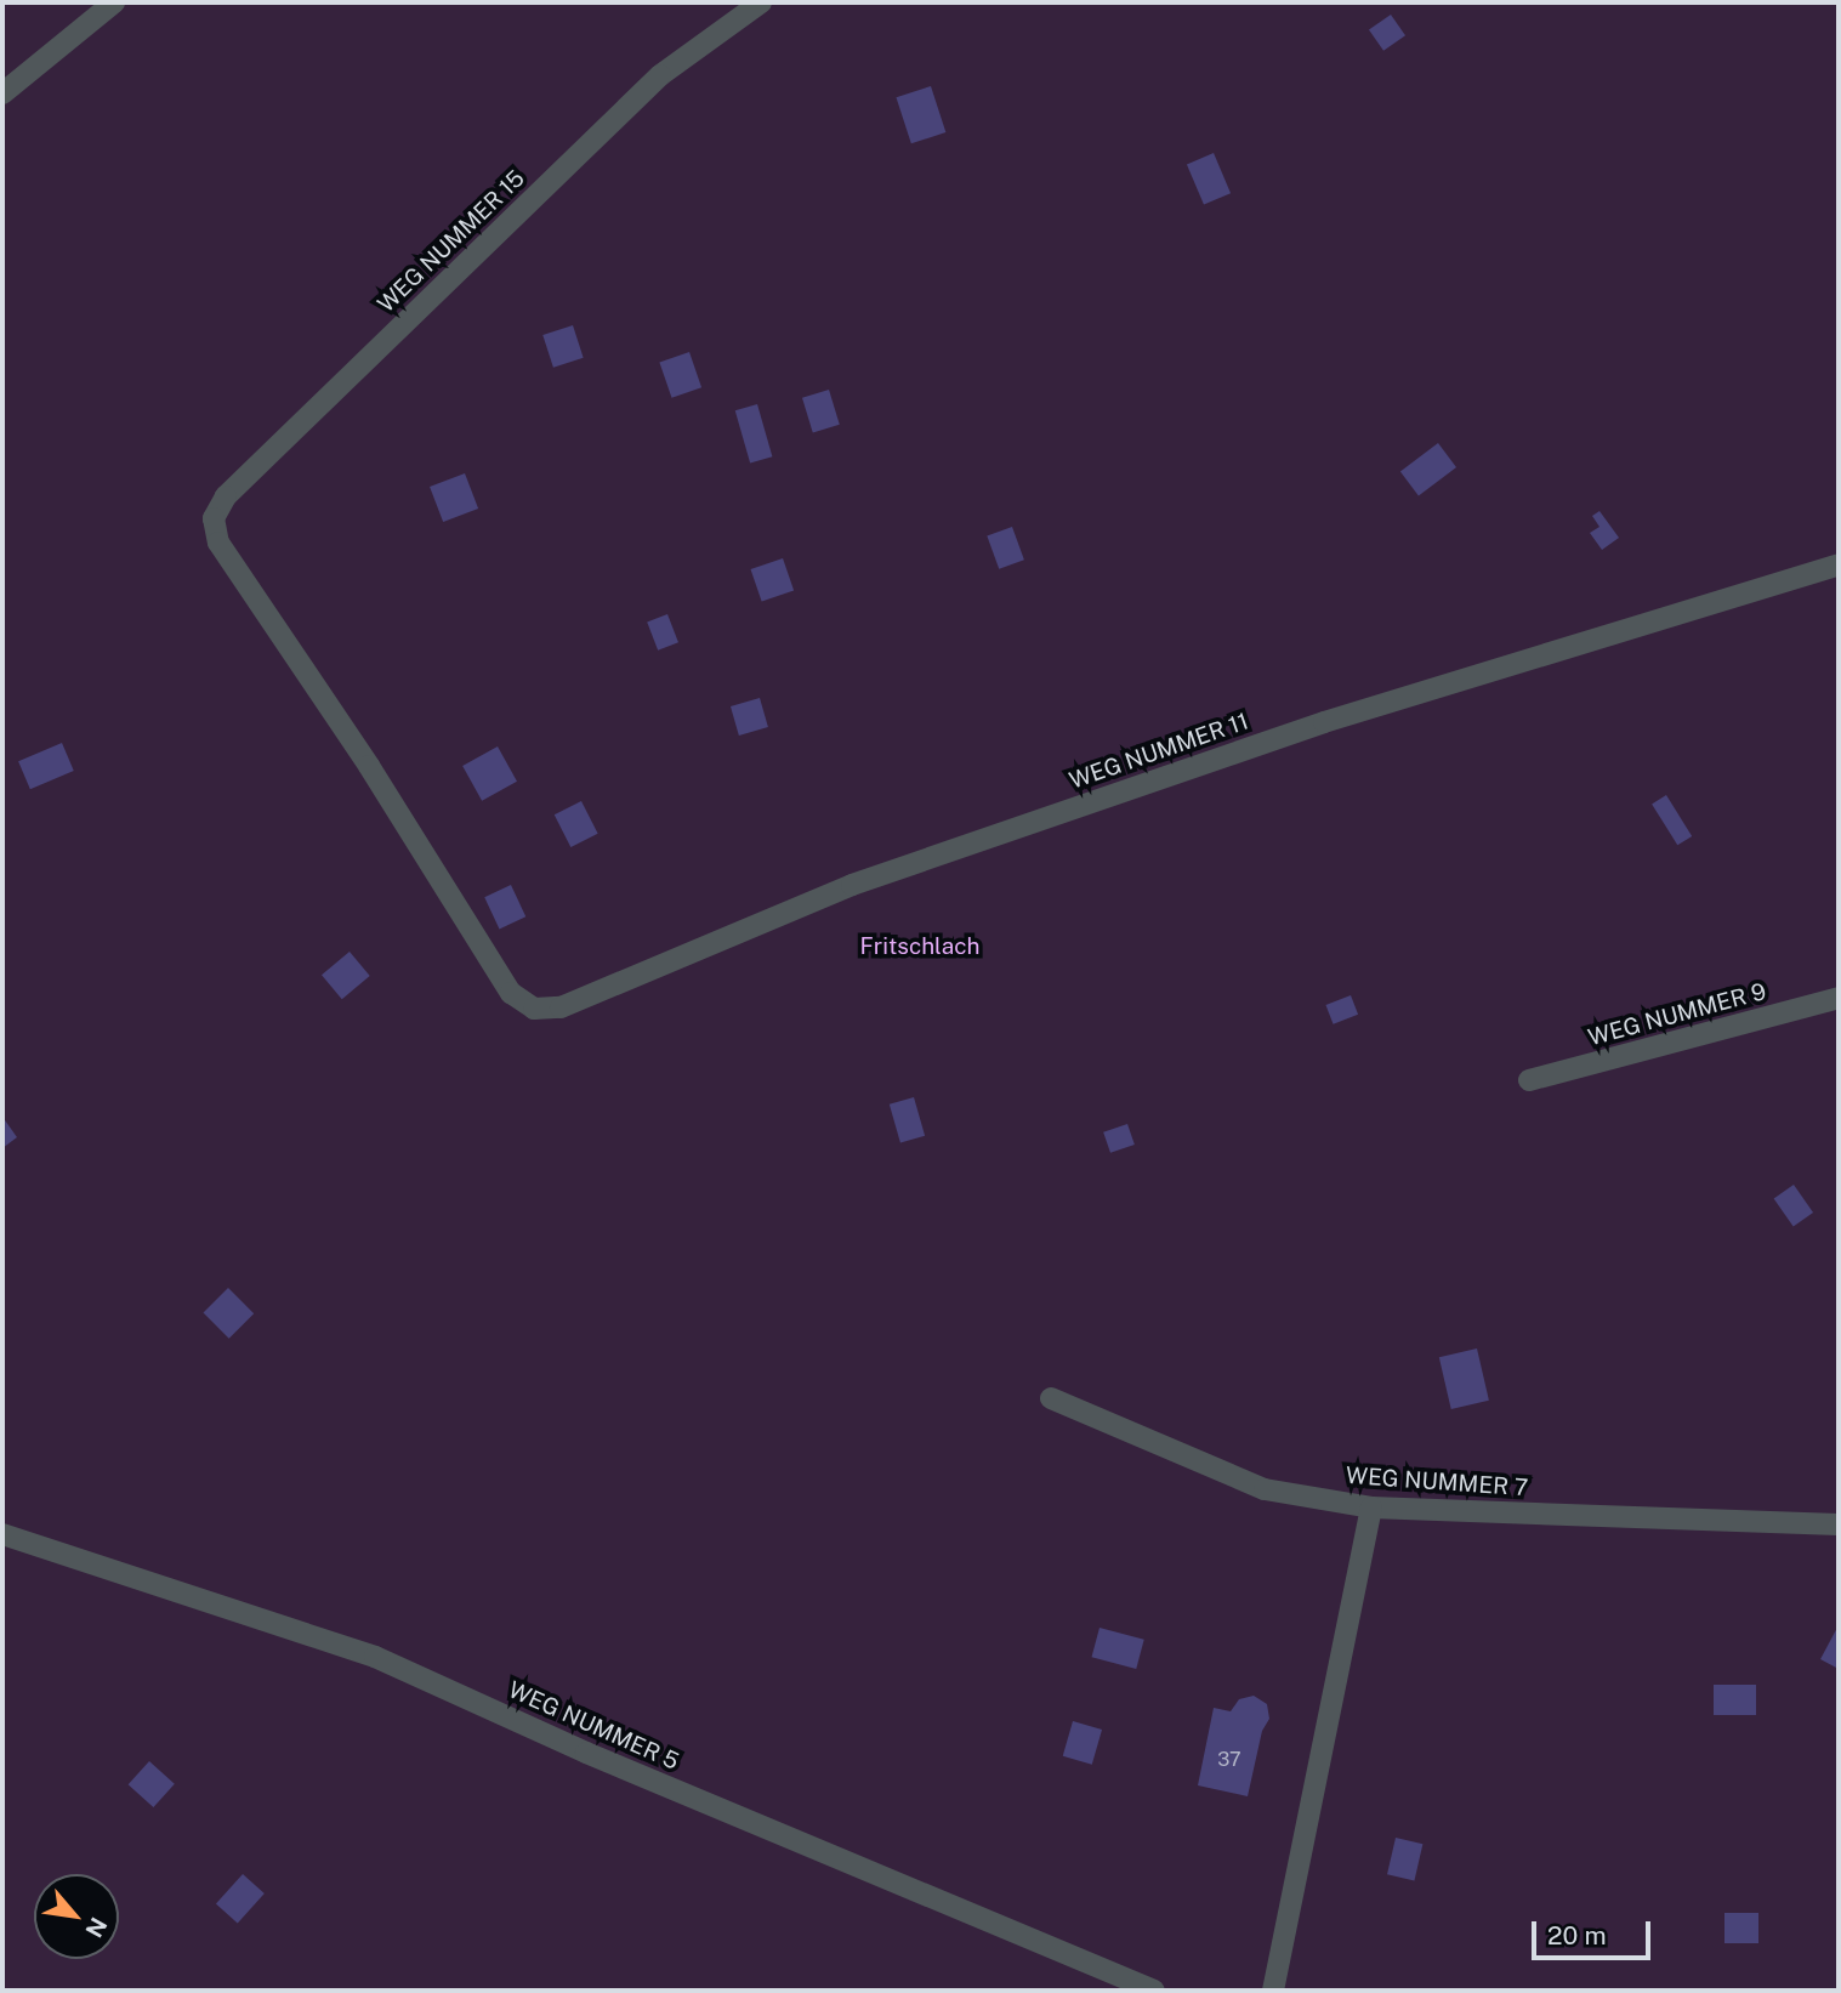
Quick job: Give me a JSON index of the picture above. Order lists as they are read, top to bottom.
{
  "streets": {
    "lane": [
      "WEG NUMMER 15",
      "WEG NUMMER 11",
      "WEG NUMMER 9",
      "WEG NUMMER 7",
      "WEG NUMMER 5"
    ]
  },
  "crossings": [
    ["WEG NUMMER 15", "WEG NUMMER 11"]
  ],
  "parks": ["Fritschlach"],
  "house_numbers": ["37"],
  "scale_bar": "20 m",
  "north": "bottom right"
}
